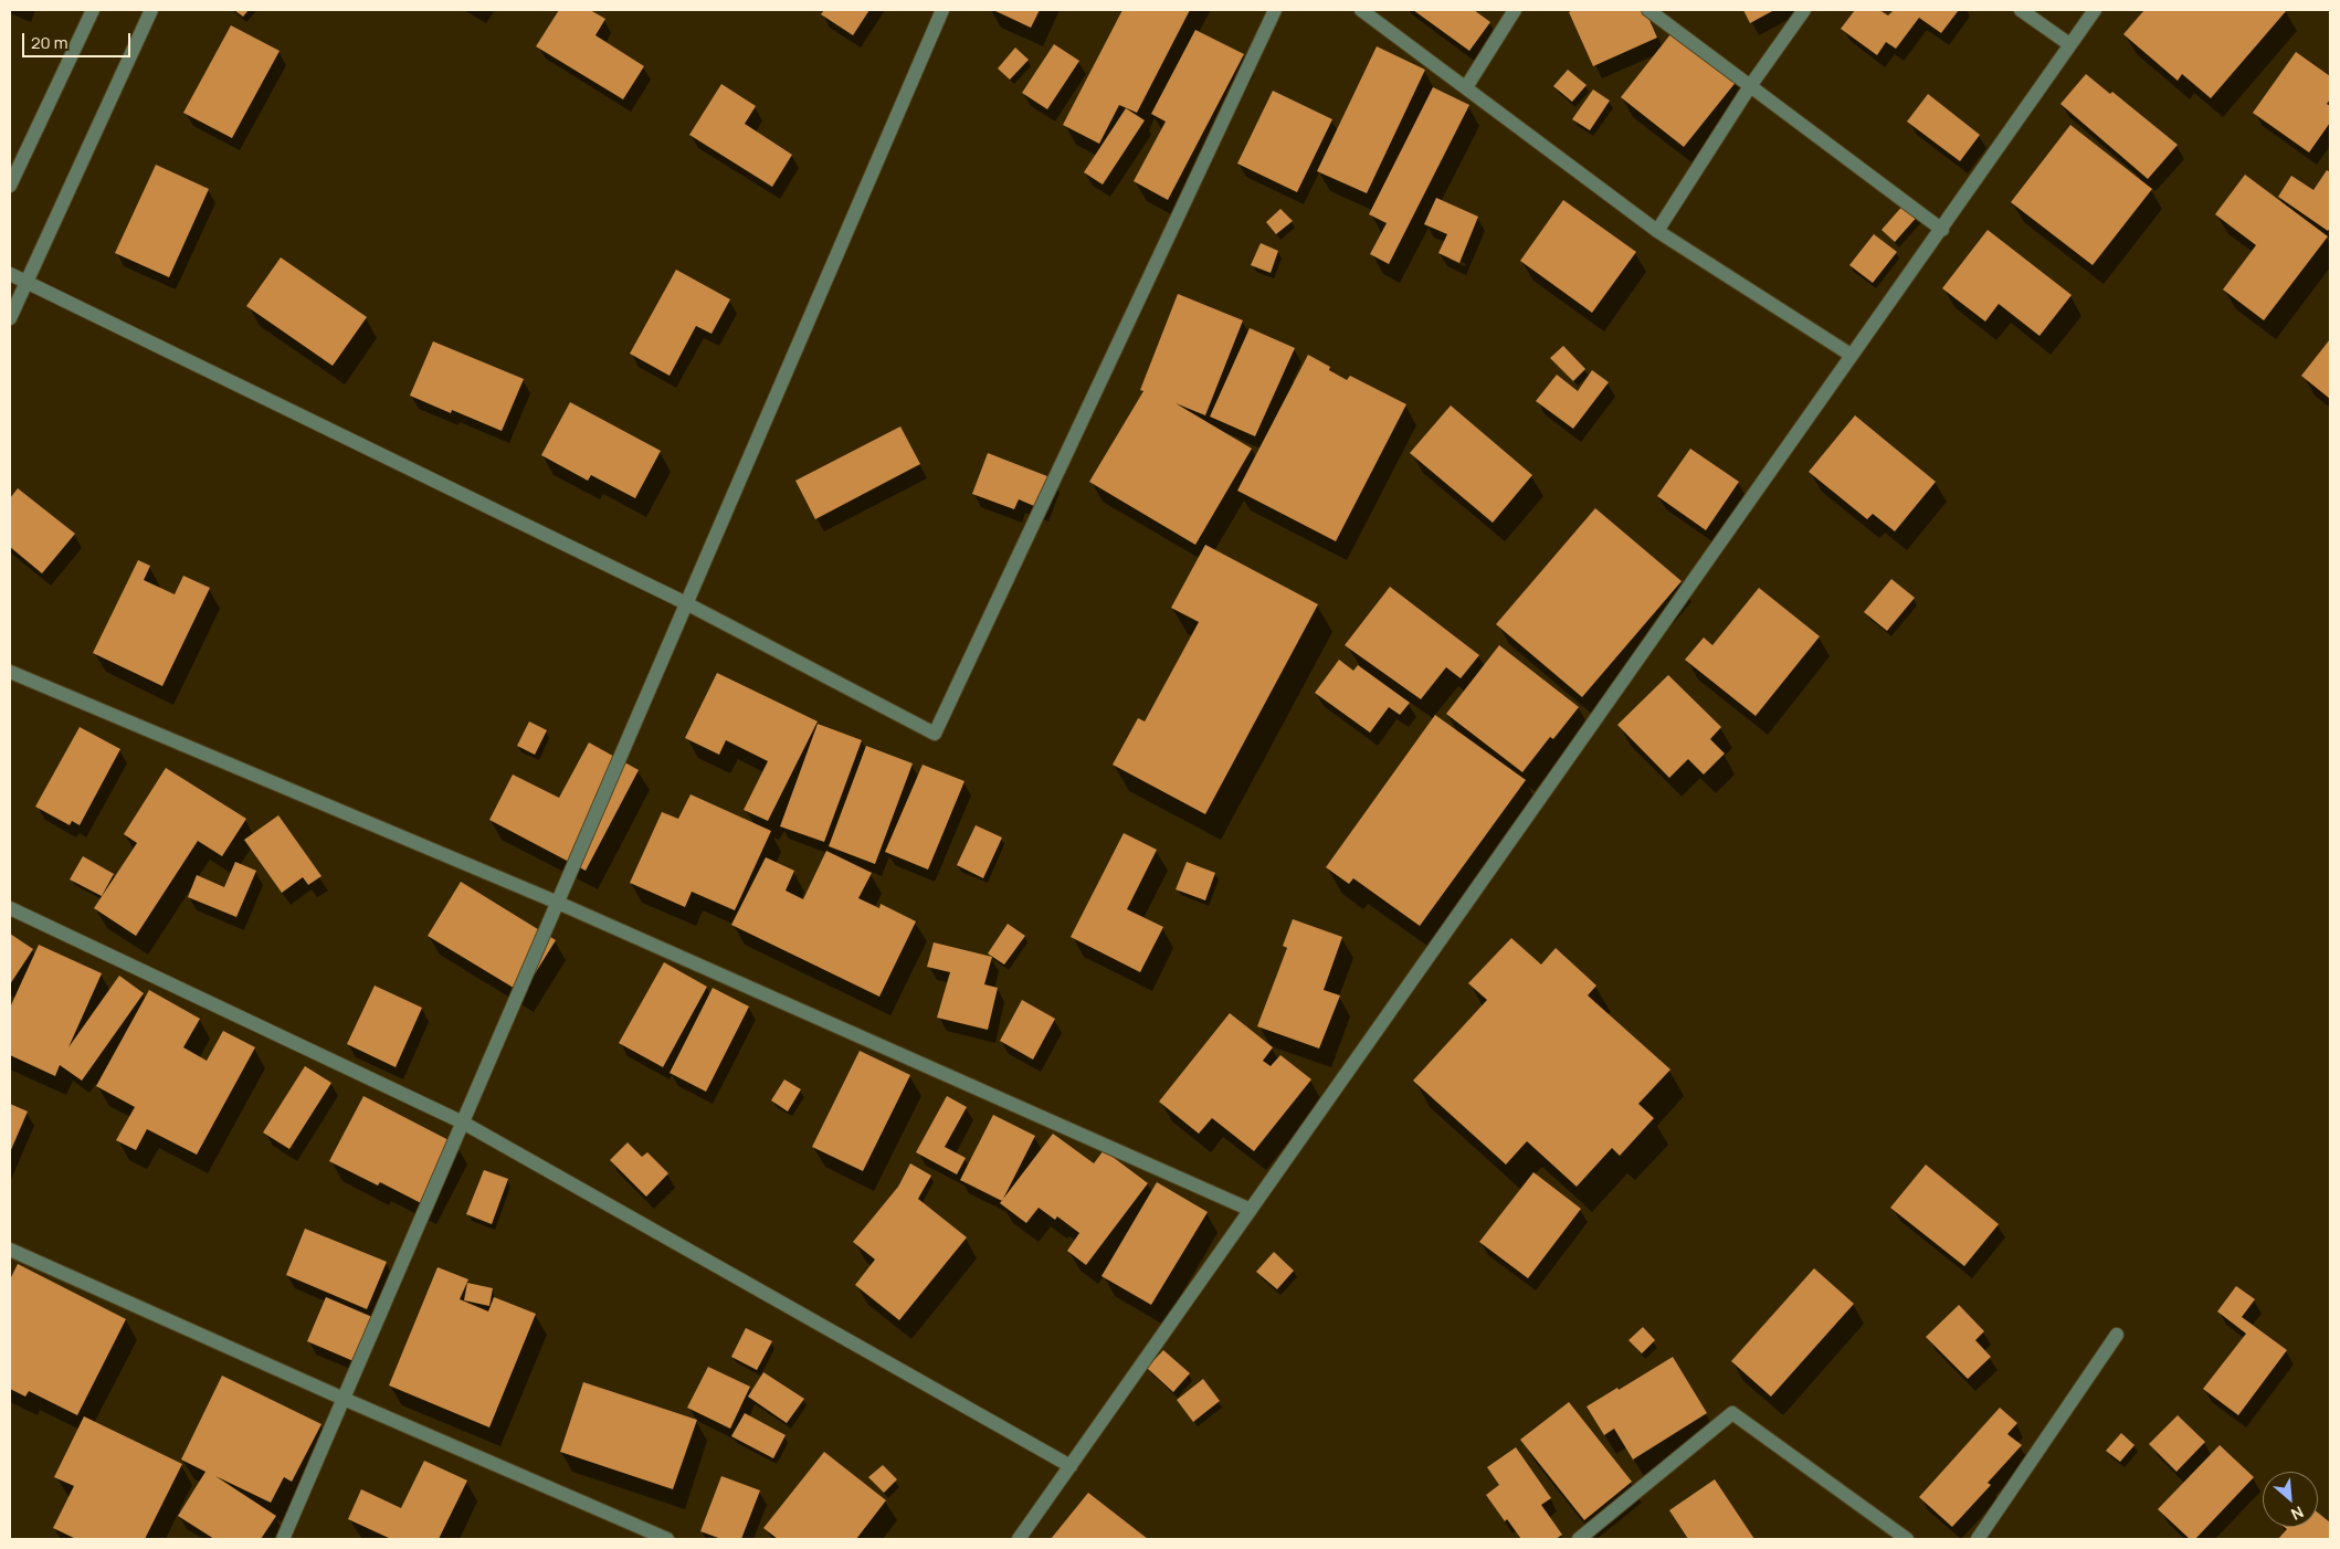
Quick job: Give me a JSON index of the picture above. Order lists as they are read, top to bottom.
{
  "scale_bar": "20 m",
  "north": "bottom right"
}
